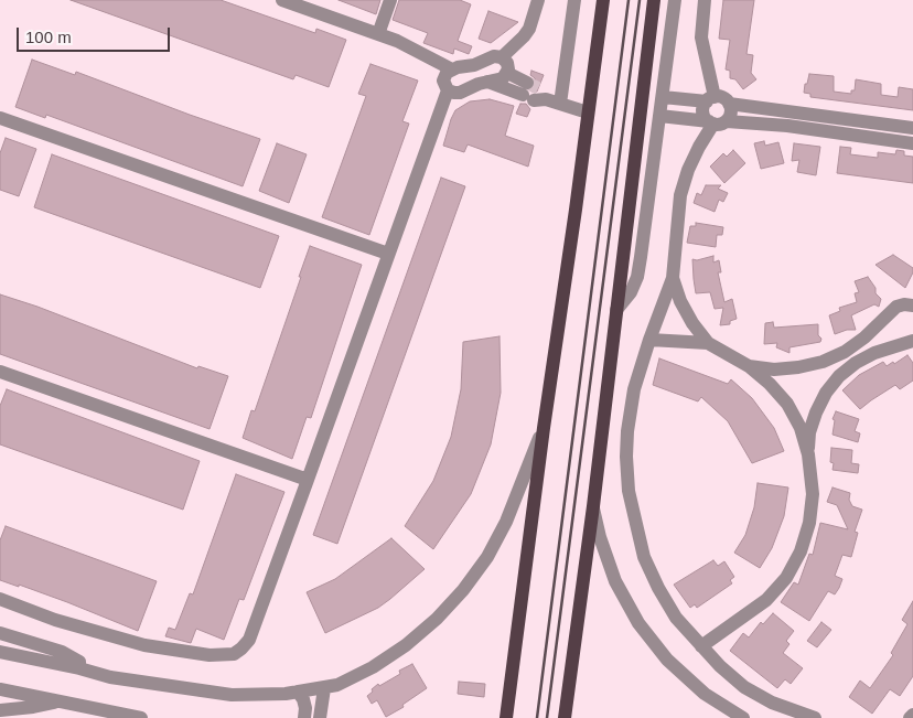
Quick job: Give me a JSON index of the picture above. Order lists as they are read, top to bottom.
{
  "scale_bar": "100 m"
}
